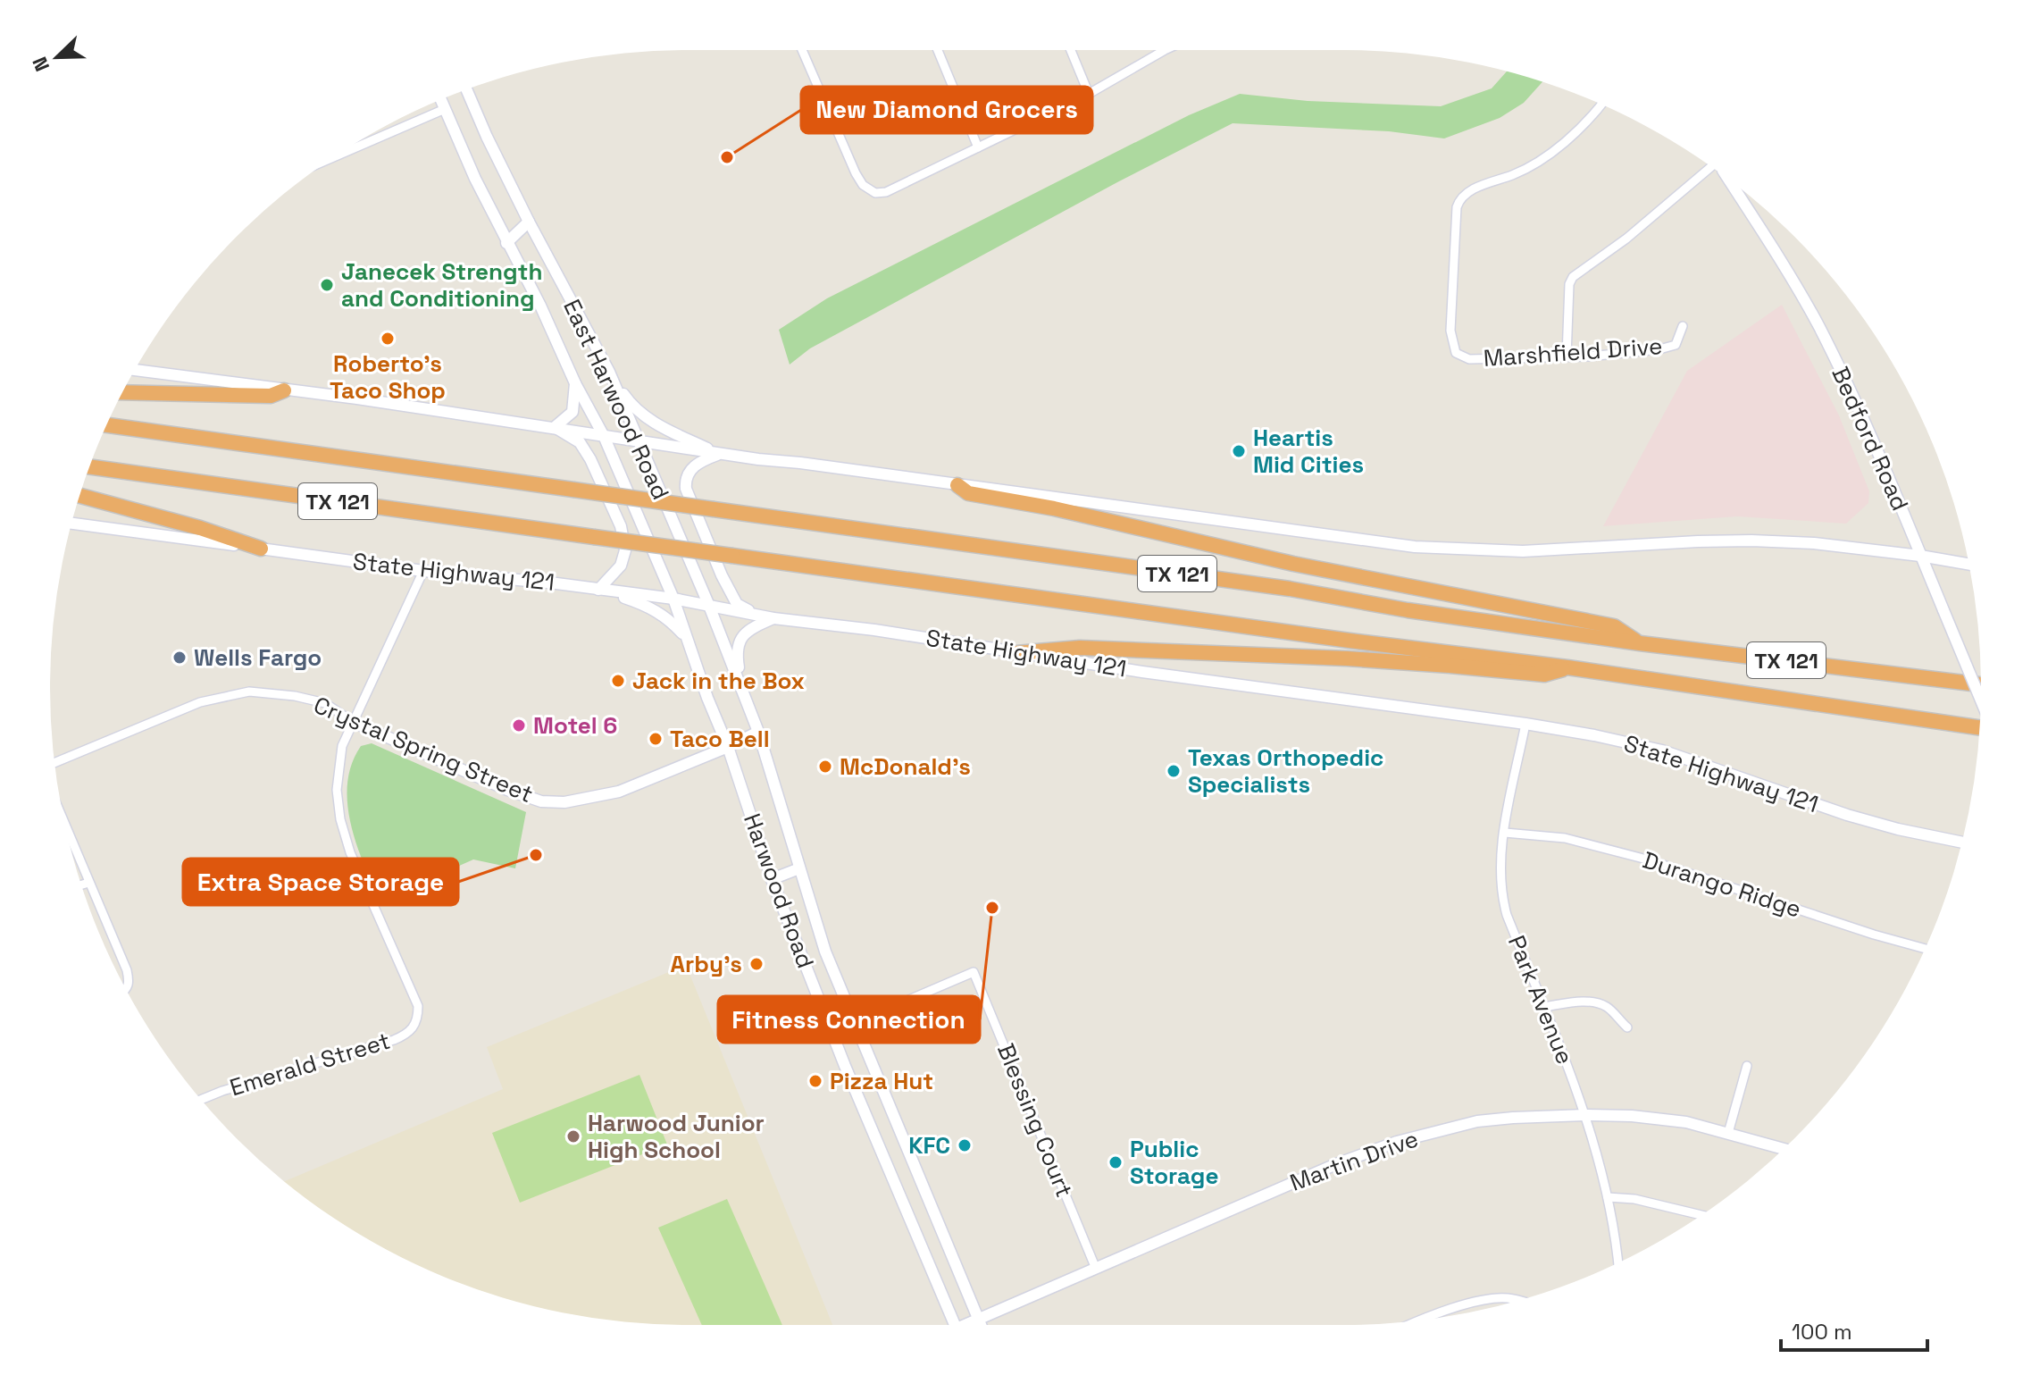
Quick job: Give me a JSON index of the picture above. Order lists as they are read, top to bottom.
{
  "streets": {
    "highway": ["TX 121"],
    "main road": [
      "East Harwood Road",
      "Bedford Road",
      "State Highway 121",
      "Crystal Spring Street",
      "Harwood Road",
      "Martin Drive"
    ],
    "street": [
      "Marshfield Drive",
      "Durango Ridge",
      "Park Avenue",
      "Emerald Street",
      "Blessing Court"
    ]
  },
  "crossings": [
    ["East Harwood Road", "State Highway 121"],
    ["East Harwood Road", "Harwood Road"],
    ["State Highway 121", "Harwood Road"],
    ["State Highway 121", "Park Avenue"],
    ["Crystal Spring Street", "Harwood Road"],
    ["Crystal Spring Street", "Emerald Street"],
    ["Durango Ridge", "Park Avenue"],
    ["Harwood Road", "Blessing Court"],
    ["Harwood Road", "Martin Drive"],
    ["Park Avenue", "Martin Drive"],
    ["Blessing Court", "Martin Drive"]
  ],
  "places": [
    "New Diamond Grocers",
    "Janecek Strength and Conditioning",
    "Roberto's Taco Shop",
    "Heartis Mid Cities",
    "Wells Fargo",
    "Jack in the Box",
    "Motel 6",
    "Taco Bell",
    "McDonald's",
    "Texas Orthopedic Specialists",
    "Extra Space Storage",
    "Fitness Connection",
    "Arby's",
    "Pizza Hut",
    "Harwood Junior High School",
    "KFC",
    "Public Storage"
  ],
  "scale_bar": "100 m",
  "north": "bottom left"
}
